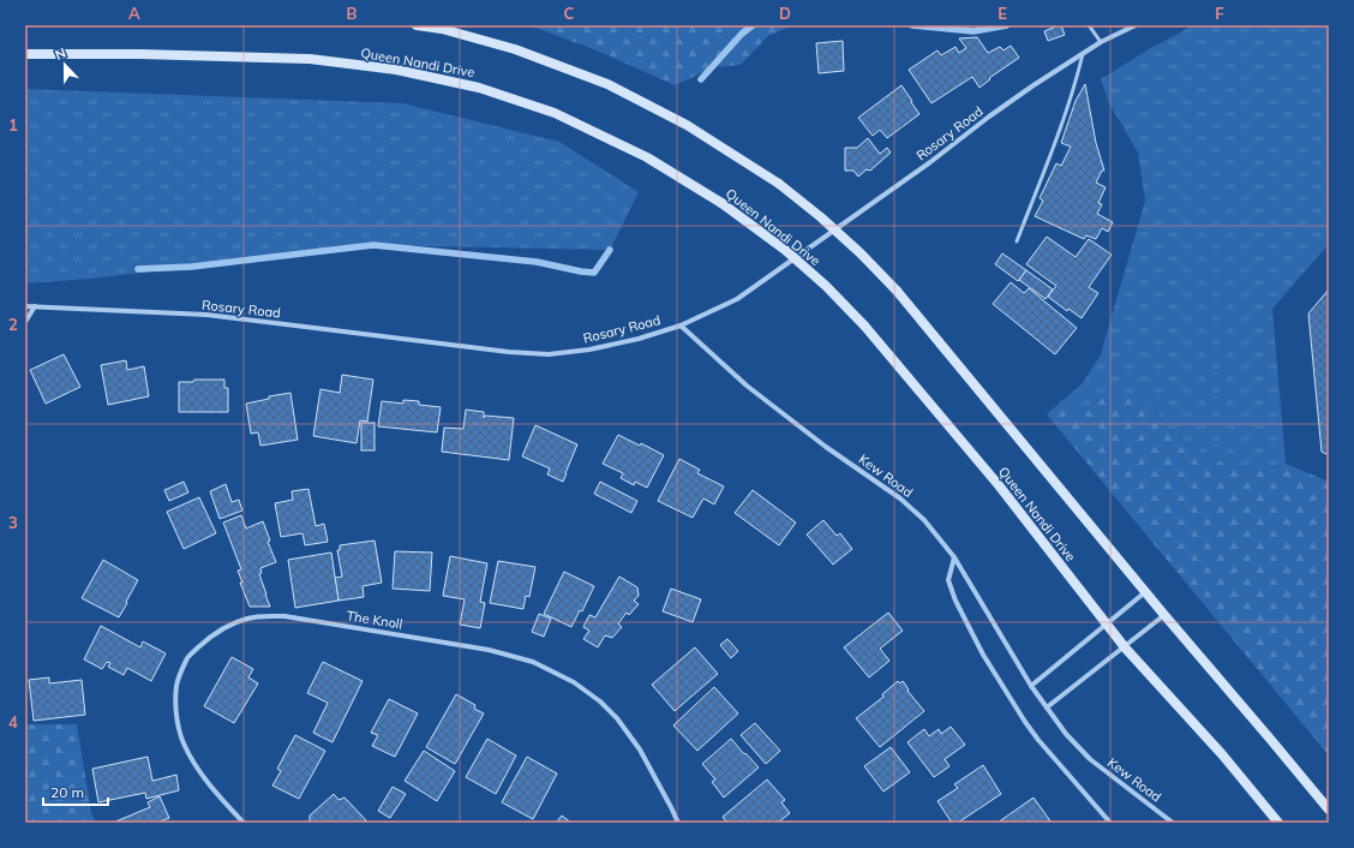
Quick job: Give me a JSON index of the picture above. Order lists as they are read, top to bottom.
{
  "streets": {
    "main road": ["Queen Nandi Drive"],
    "street": ["Rosary Road", "Kew Road", "The Knoll"]
  },
  "crossings": [
    ["Rosary Road", "Kew Road"]
  ],
  "scale_bar": "20 m",
  "north": "top",
  "grid": {
    "columns": [
      "A",
      "B",
      "C",
      "D",
      "E",
      "F"
    ],
    "rows": [
      "1",
      "2",
      "3",
      "4"
    ]
  }
}
